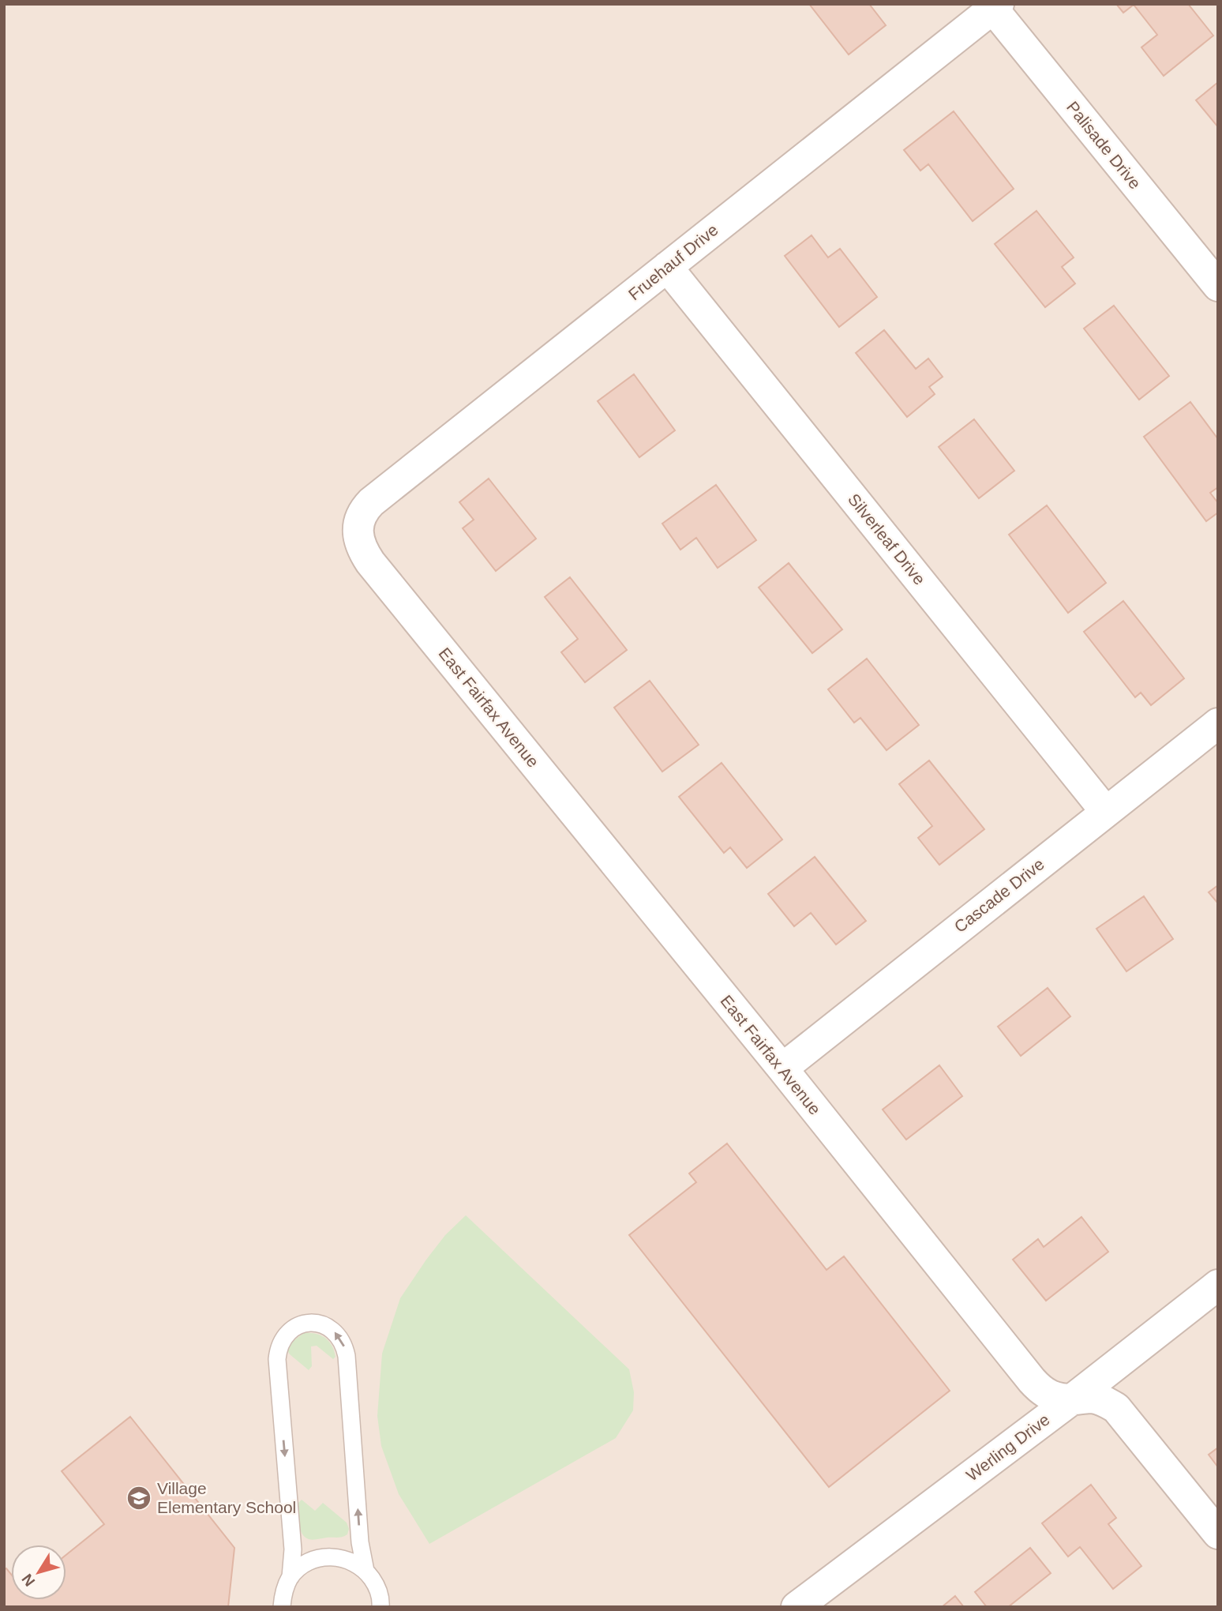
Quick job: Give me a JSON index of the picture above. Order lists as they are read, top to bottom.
{
  "streets": {
    "street": [
      "Palisade Drive",
      "Fruehauf Drive",
      "Silverleaf Drive",
      "East Fairfax Avenue",
      "Cascade Drive",
      "Werling Drive"
    ]
  },
  "crossings": [
    ["Palisade Drive", "Fruehauf Drive"],
    ["Fruehauf Drive", "Silverleaf Drive"],
    ["Fruehauf Drive", "East Fairfax Avenue"],
    ["Silverleaf Drive", "Cascade Drive"],
    ["East Fairfax Avenue", "Cascade Drive"],
    ["East Fairfax Avenue", "Werling Drive"]
  ],
  "places": {
    "school or university": ["Village Elementary School"]
  },
  "north": "bottom left"
}
